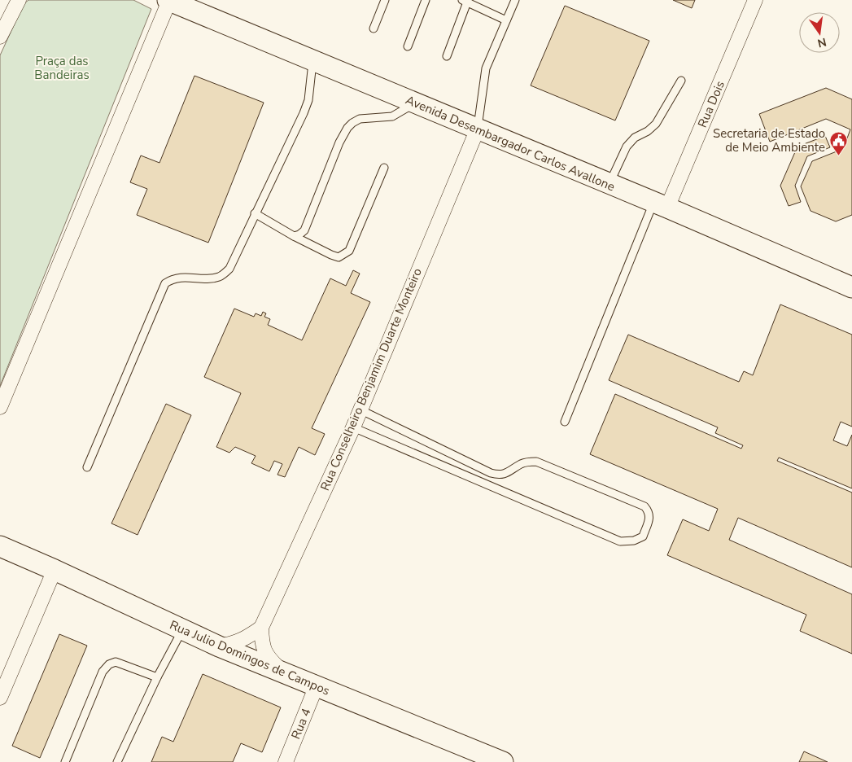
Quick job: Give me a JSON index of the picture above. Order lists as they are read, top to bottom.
{
  "streets": {
    "street": [
      "Rua Dois",
      "Avenida Desembargador Carlos Avallone",
      "Rua Conselheiro Benjamim Duarte Monteiro",
      "Rua Julio Domingos de Campos",
      "Rua 4"
    ]
  },
  "crossings": [
    ["Rua Dois", "Avenida Desembargador Carlos Avallone"],
    ["Avenida Desembargador Carlos Avallone", "Rua Conselheiro Benjamim Duarte Monteiro"],
    ["Rua Conselheiro Benjamim Duarte Monteiro", "Rua Julio Domingos de Campos"],
    ["Rua Julio Domingos de Campos", "Rua 4"]
  ],
  "parks": ["Praça das Bandeiras"],
  "places": {
    "public building": ["Secretaria de Estado de Meio Ambiente"]
  },
  "north": "bottom"
}
